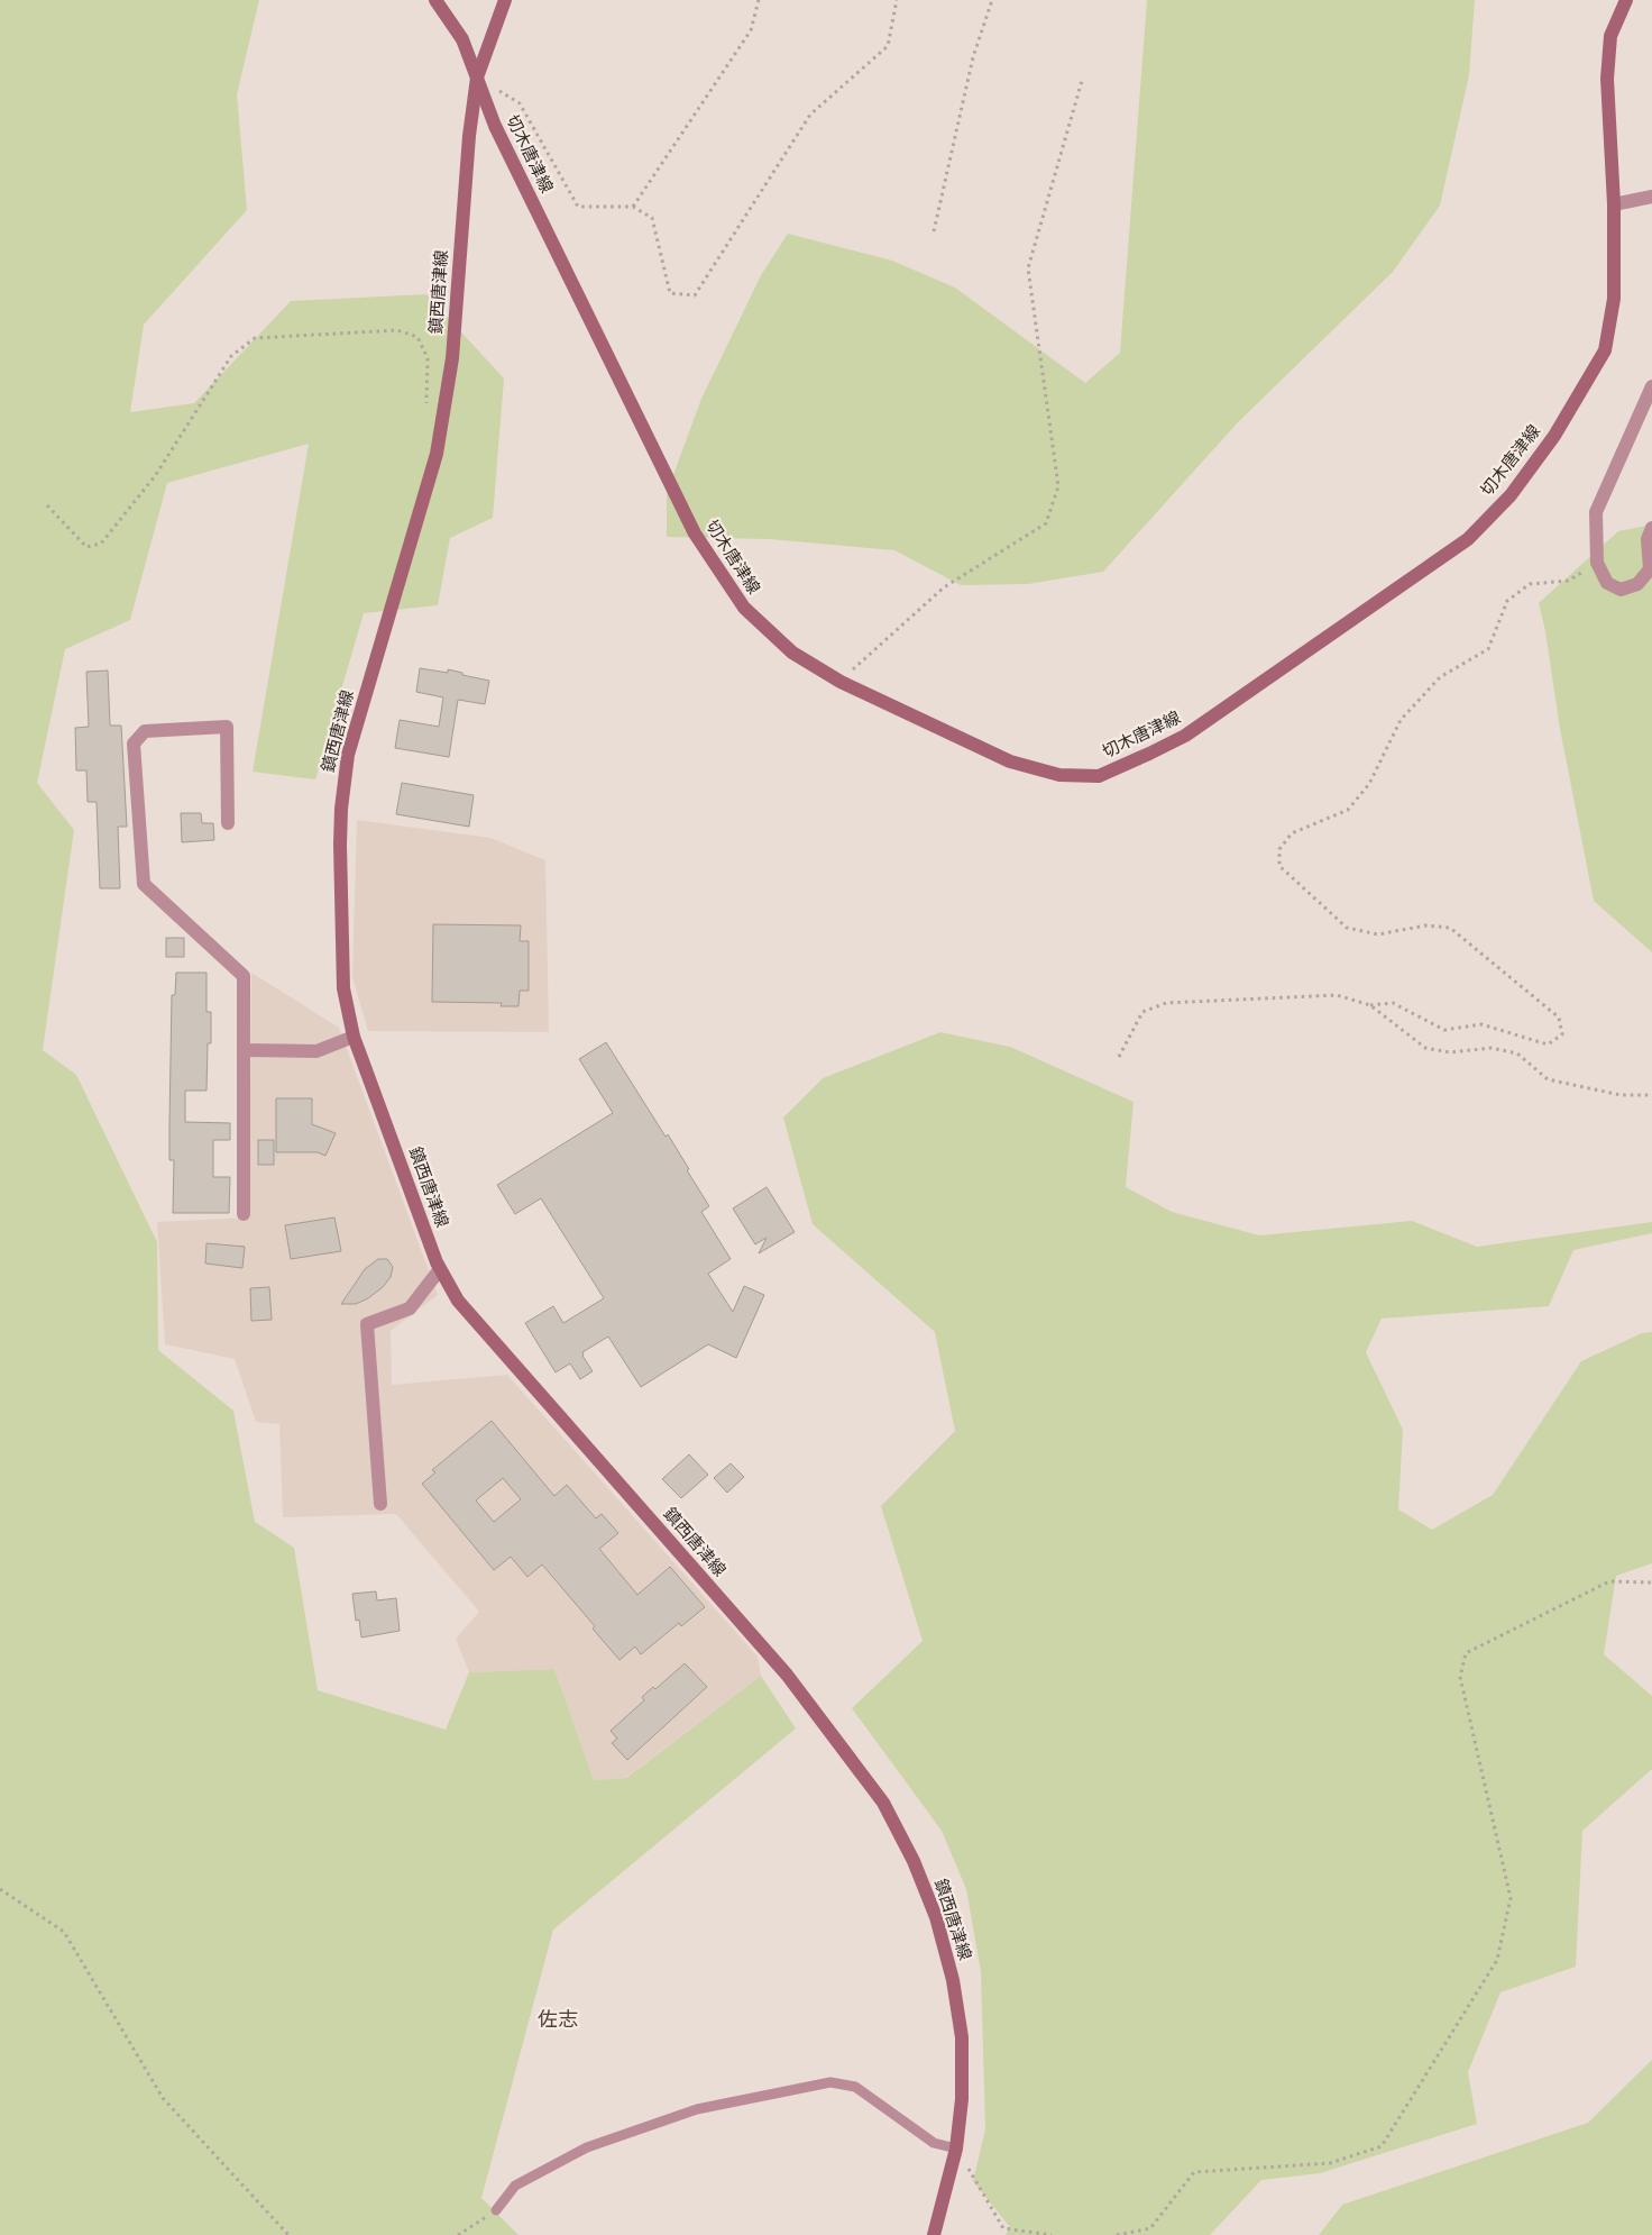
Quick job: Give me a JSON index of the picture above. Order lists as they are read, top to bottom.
{
  "streets": {
    "main road": ["切木唐津線", "鎮西唐津線"]
  },
  "crossings": [
    ["切木唐津線", "鎮西唐津線"]
  ],
  "districts": ["佐志"]
}
